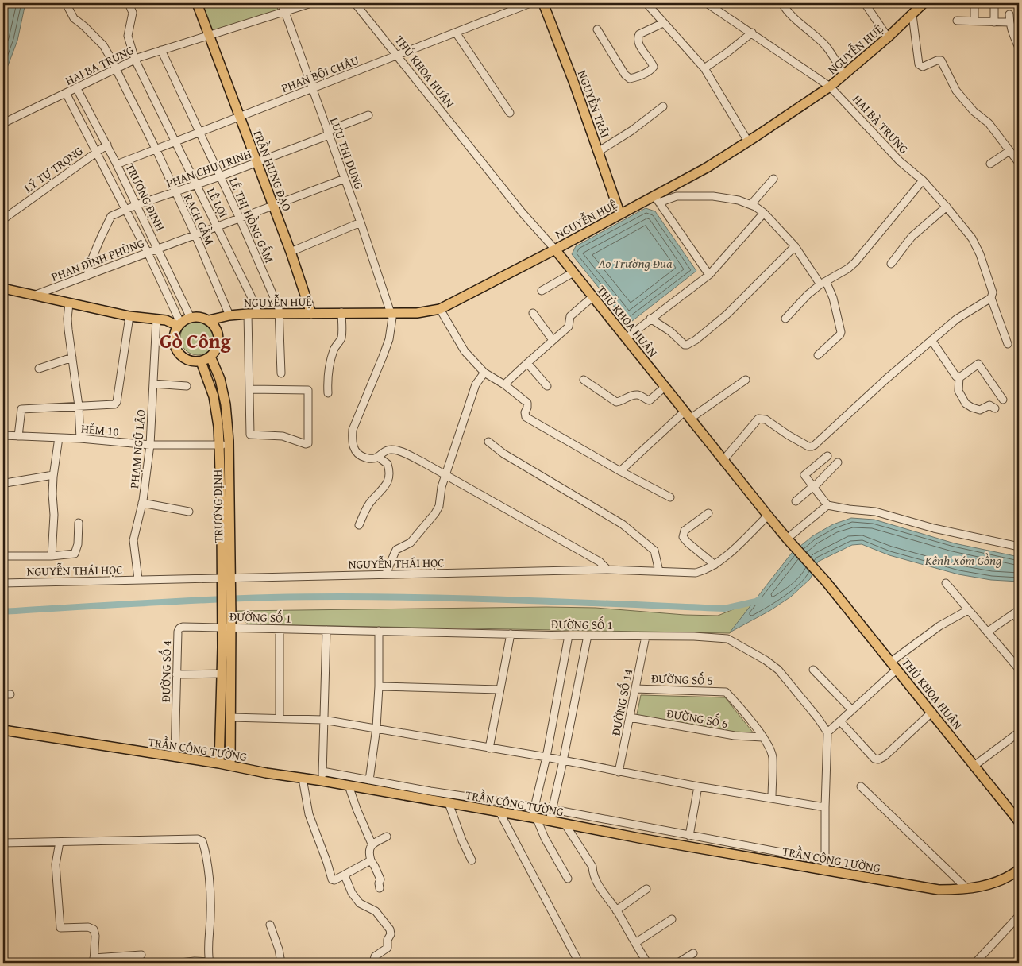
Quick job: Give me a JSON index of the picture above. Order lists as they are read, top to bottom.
{
  "streets": {
    "main road": [
      "NGUYỄN HUỆ",
      "THỦ KHOA HUÂN",
      "NGUYỄN TRÃI",
      "TRẦN HƯNG ĐẠO",
      "TRƯƠNG ĐỊNH",
      "TRẦN CÔNG TƯỜNG"
    ],
    "street": [
      "HAI BA TRUNG",
      "PHAN BỘI CHÂU",
      "HAI BÀ TRƯNG",
      "LƯU THỊ DUNG",
      "PHAN CHU TRINH",
      "LÝ TỰ TRỌNG",
      "LÊ LỢI",
      "RẠCH GẦM",
      "LÊ THỊ HỒNG GẤM",
      "PHAN ĐÌNH PHÙNG",
      "HẺM 10",
      "PHẠM NGŨ LÃO",
      "NGUYỄN THÁI HỌC",
      "ĐƯỜNG SỐ 1",
      "ĐƯỜNG SỐ 4",
      "ĐƯỜNG SỐ 5",
      "ĐƯỜNG SỐ 14",
      "ĐƯỜNG SỐ 6"
    ]
  },
  "crossings": [
    ["NGUYỄN HUỆ", "THỦ KHOA HUÂN"],
    ["NGUYỄN HUỆ", "NGUYỄN TRÃI"],
    ["NGUYỄN HUỆ", "HAI BÀ TRƯNG"],
    ["NGUYỄN HUỆ", "LƯU THỊ DUNG"],
    ["NGUYỄN HUỆ", "TRẦN HƯNG ĐẠO"],
    ["NGUYỄN HUỆ", "TRƯƠNG ĐỊNH"],
    ["NGUYỄN HUỆ", "LÊ LỢI"],
    ["NGUYỄN HUỆ", "RẠCH GẦM"],
    ["NGUYỄN HUỆ", "LÊ THỊ HỒNG GẤM"],
    ["HAI BA TRUNG", "TRẦN HƯNG ĐẠO"],
    ["HAI BA TRUNG", "TRƯƠNG ĐỊNH"],
    ["HAI BA TRUNG", "LÊ LỢI"],
    ["HAI BA TRUNG", "RẠCH GẦM"],
    ["HAI BA TRUNG", "LÊ THỊ HỒNG GẤM"],
    ["THỦ KHOA HUÂN", "PHAN BỘI CHÂU"],
    ["THỦ KHOA HUÂN", "NGUYỄN THÁI HỌC"],
    ["PHAN BỘI CHÂU", "LƯU THỊ DUNG"],
    ["PHAN BỘI CHÂU", "TRẦN HƯNG ĐẠO"],
    ["PHAN BỘI CHÂU", "TRƯƠNG ĐỊNH"],
    ["PHAN BỘI CHÂU", "LÊ LỢI"],
    ["PHAN BỘI CHÂU", "RẠCH GẦM"],
    ["PHAN BỘI CHÂU", "LÊ THỊ HỒNG GẤM"],
    ["LƯU THỊ DUNG", "PHAN CHU TRINH"],
    ["LƯU THỊ DUNG", "PHAN ĐÌNH PHÙNG"],
    ["PHAN CHU TRINH", "TRẦN HƯNG ĐẠO"],
    ["PHAN CHU TRINH", "TRƯƠNG ĐỊNH"],
    ["PHAN CHU TRINH", "LÊ LỢI"],
    ["PHAN CHU TRINH", "RẠCH GẦM"],
    ["PHAN CHU TRINH", "LÊ THỊ HỒNG GẤM"],
    ["PHAN CHU TRINH", "PHAN ĐÌNH PHÙNG"],
    ["LÝ TỰ TRỌNG", "TRƯƠNG ĐỊNH"],
    ["TRẦN HƯNG ĐẠO", "PHAN ĐÌNH PHÙNG"],
    ["TRƯƠNG ĐỊNH", "PHAN ĐÌNH PHÙNG"],
    ["TRƯƠNG ĐỊNH", "HẺM 10"],
    ["TRƯƠNG ĐỊNH", "NGUYỄN THÁI HỌC"],
    ["LÊ LỢI", "PHAN ĐÌNH PHÙNG"],
    ["RẠCH GẦM", "PHAN ĐÌNH PHÙNG"],
    ["LÊ THỊ HỒNG GẤM", "PHAN ĐÌNH PHÙNG"],
    ["HẺM 10", "PHẠM NGŨ LÃO"],
    ["PHẠM NGŨ LÃO", "NGUYỄN THÁI HỌC"],
    ["ĐƯỜNG SỐ 1", "ĐƯỜNG SỐ 4"],
    ["ĐƯỜNG SỐ 1", "ĐƯỜNG SỐ 14"],
    ["ĐƯỜNG SỐ 4", "TRẦN CÔNG TƯỜNG"],
    ["ĐƯỜNG SỐ 5", "ĐƯỜNG SỐ 14"],
    ["ĐƯỜNG SỐ 5", "ĐƯỜNG SỐ 6"],
    ["ĐƯỜNG SỐ 14", "ĐƯỜNG SỐ 6"]
  ],
  "districts": ["Gò Công"],
  "water": ["Ao Trường Đua", "Kênh Xóm Gồng"]
}
